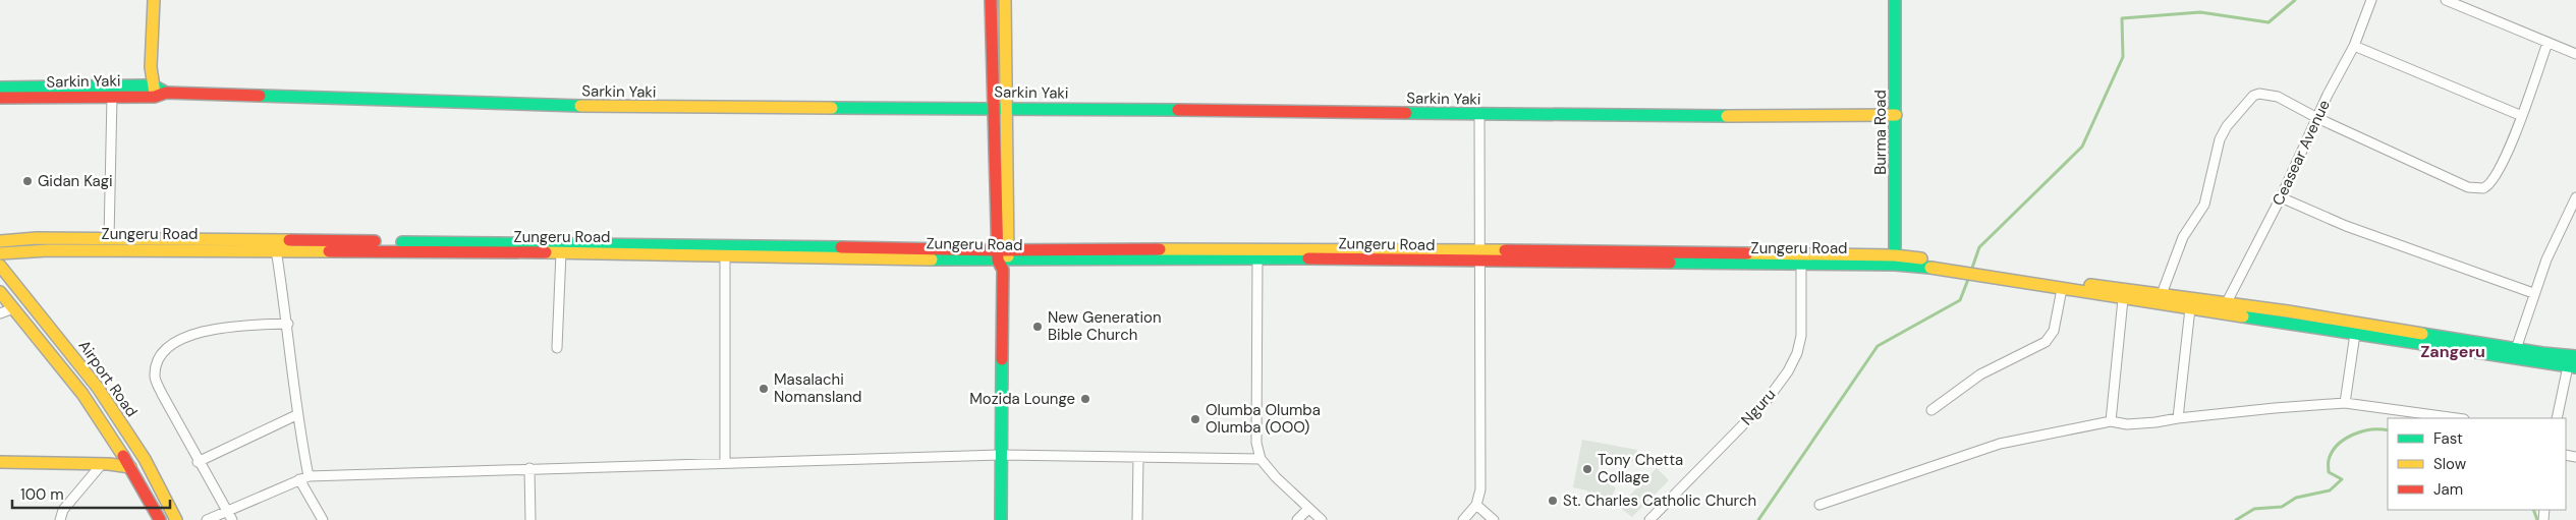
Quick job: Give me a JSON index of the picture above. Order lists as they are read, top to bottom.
{
  "streets": {
    "street": [
      "Sarkin Yaki",
      "Burma Road",
      "Ceasear Avenue",
      "Zungeru Road",
      "Airport Road",
      "Nguru"
    ]
  },
  "crossings": [
    ["Sarkin Yaki", "Burma Road"],
    ["Burma Road", "Zungeru Road"],
    ["Zungeru Road", "Nguru"]
  ],
  "districts": ["Zangeru"],
  "places": [
    "Gidan Kagi",
    "New Generation Bible Church",
    "Masalachi Nomansland",
    "Mozida Lounge",
    "Olumba Olumba Olumba (OOO)",
    "Tony Chetta Collage",
    "St. Charles Catholic Church"
  ],
  "legend": ["Fast", "Slow", "Jam"],
  "scale_bar": "100 m"
}
